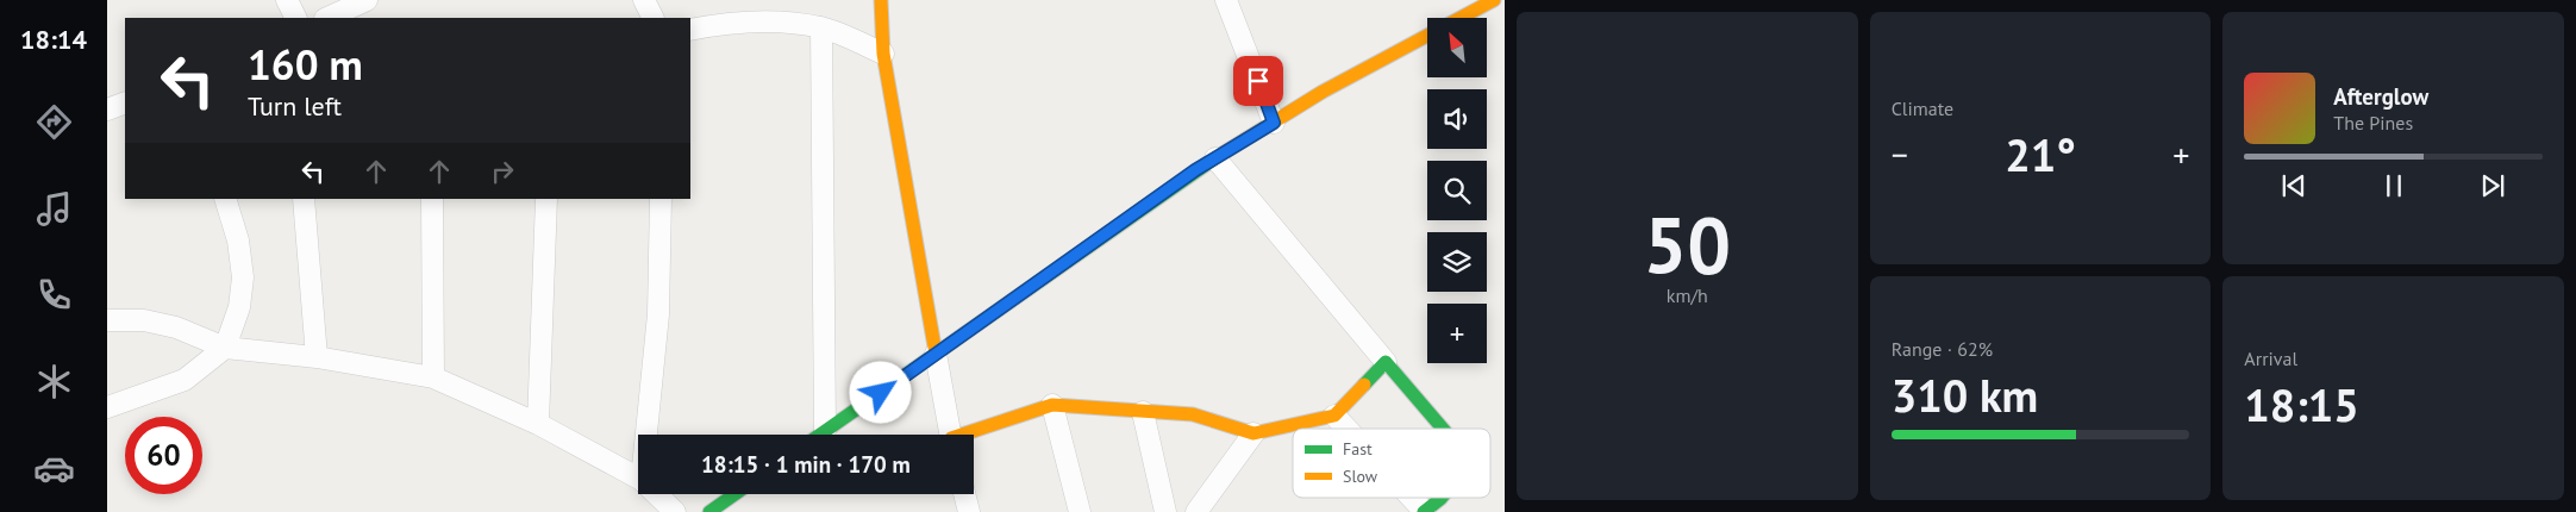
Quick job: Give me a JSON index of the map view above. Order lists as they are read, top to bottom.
{
  "legend": ["Fast", "Slow"],
  "north": "top left",
  "page": {
    "tabs": "18:14",
    "tile": [
      ["50", "km/h"],
      "Climate",
      ["Range · 62%", "310 km"],
      ["Arrival", "18:15"]
    ],
    "map_buttons": "+",
    "turn": ["160 m", "Turn left"],
    "song": ["Afterglow", "The Pines"],
    "heat": ["−", "21°", "+"],
    "limit": "60",
    "trip": "18:15 · 1 min · 170 m"
  }
}
